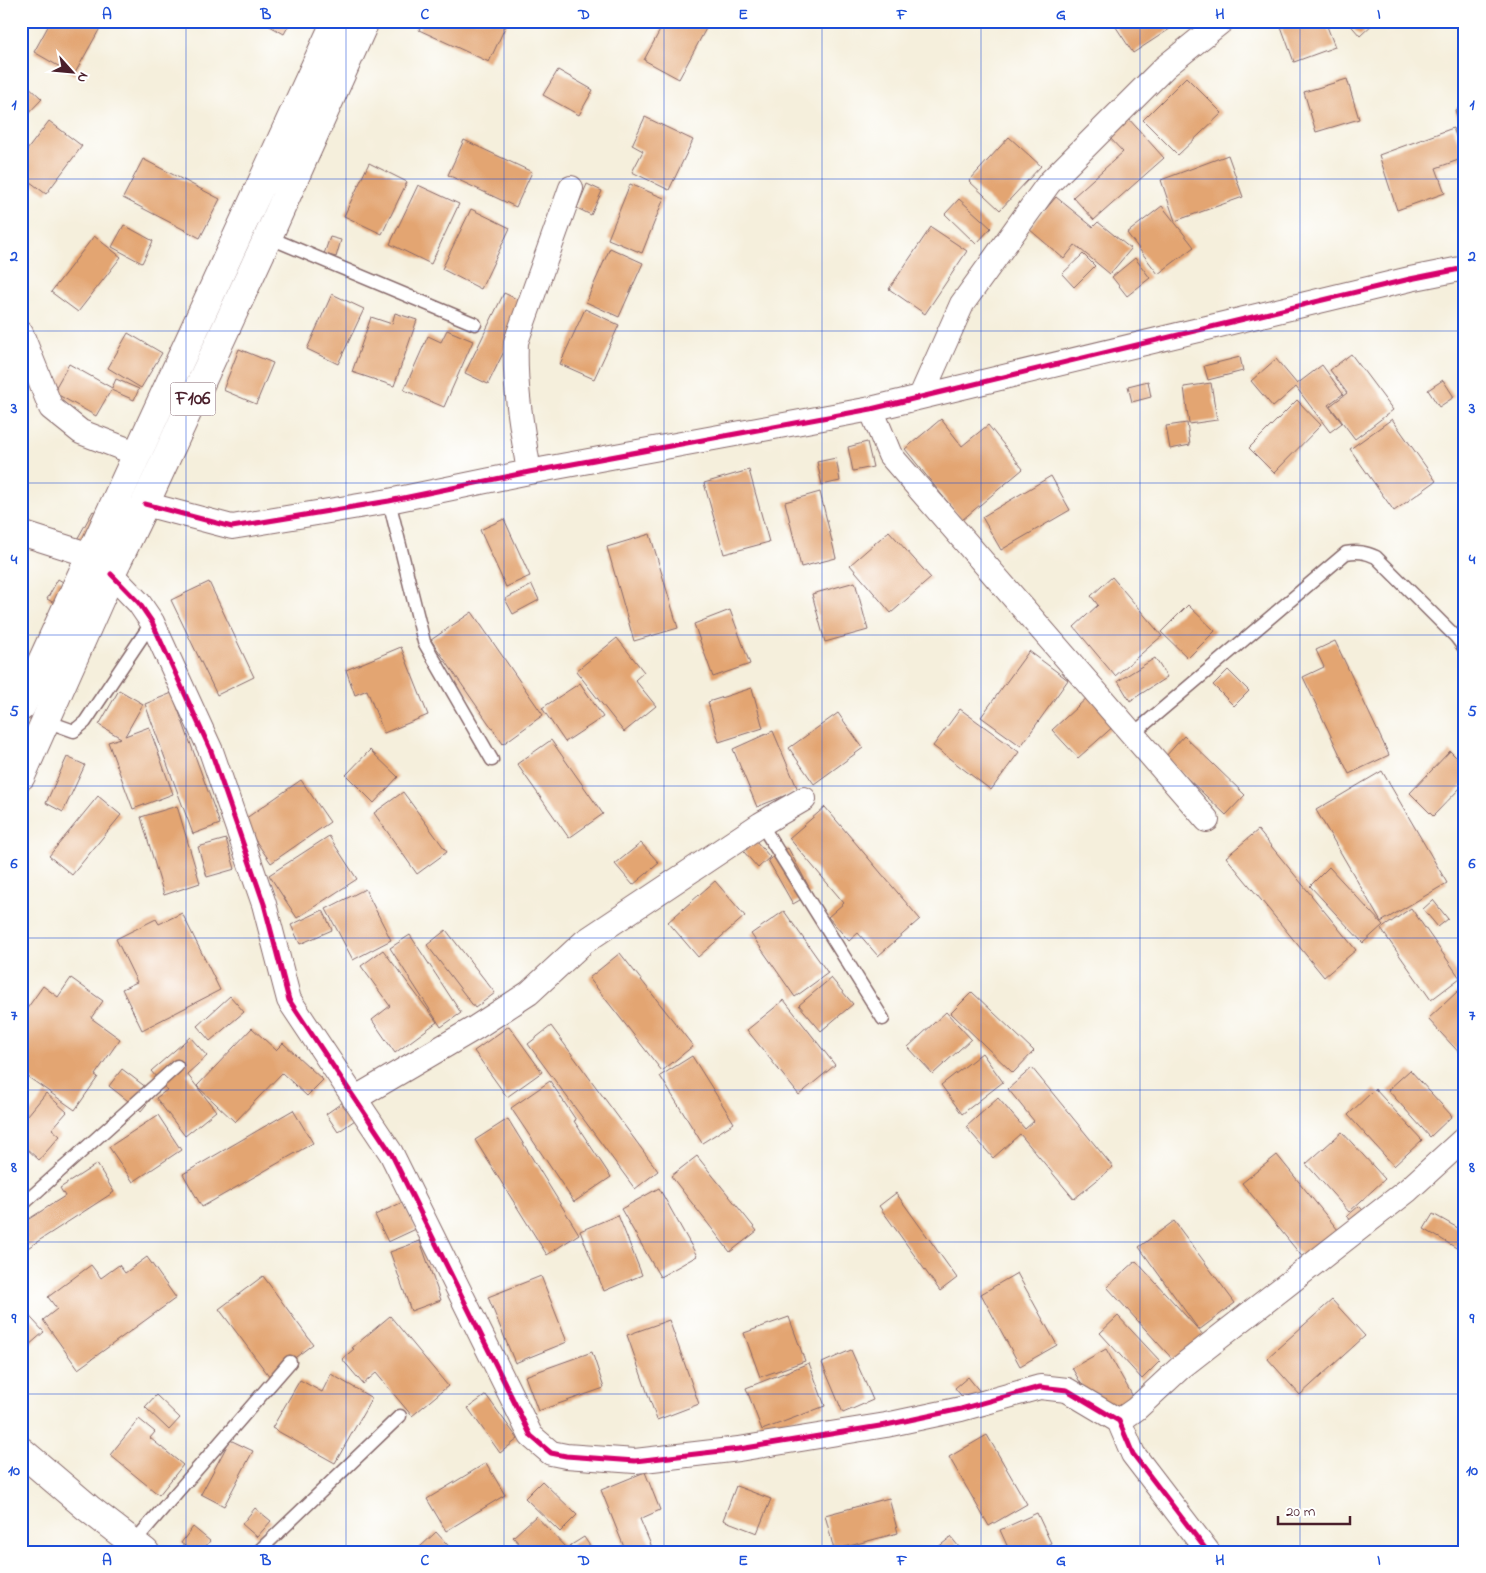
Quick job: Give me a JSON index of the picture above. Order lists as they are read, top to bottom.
{
  "streets": {
    "main road": ["F106"]
  },
  "scale_bar": "20 m",
  "north": "bottom right",
  "grid": {
    "columns": [
      "A",
      "B",
      "C",
      "D",
      "E",
      "F",
      "G",
      "H",
      "I"
    ],
    "rows": [
      "1",
      "2",
      "3",
      "4",
      "5",
      "6",
      "7",
      "8",
      "9",
      "10"
    ]
  }
}
